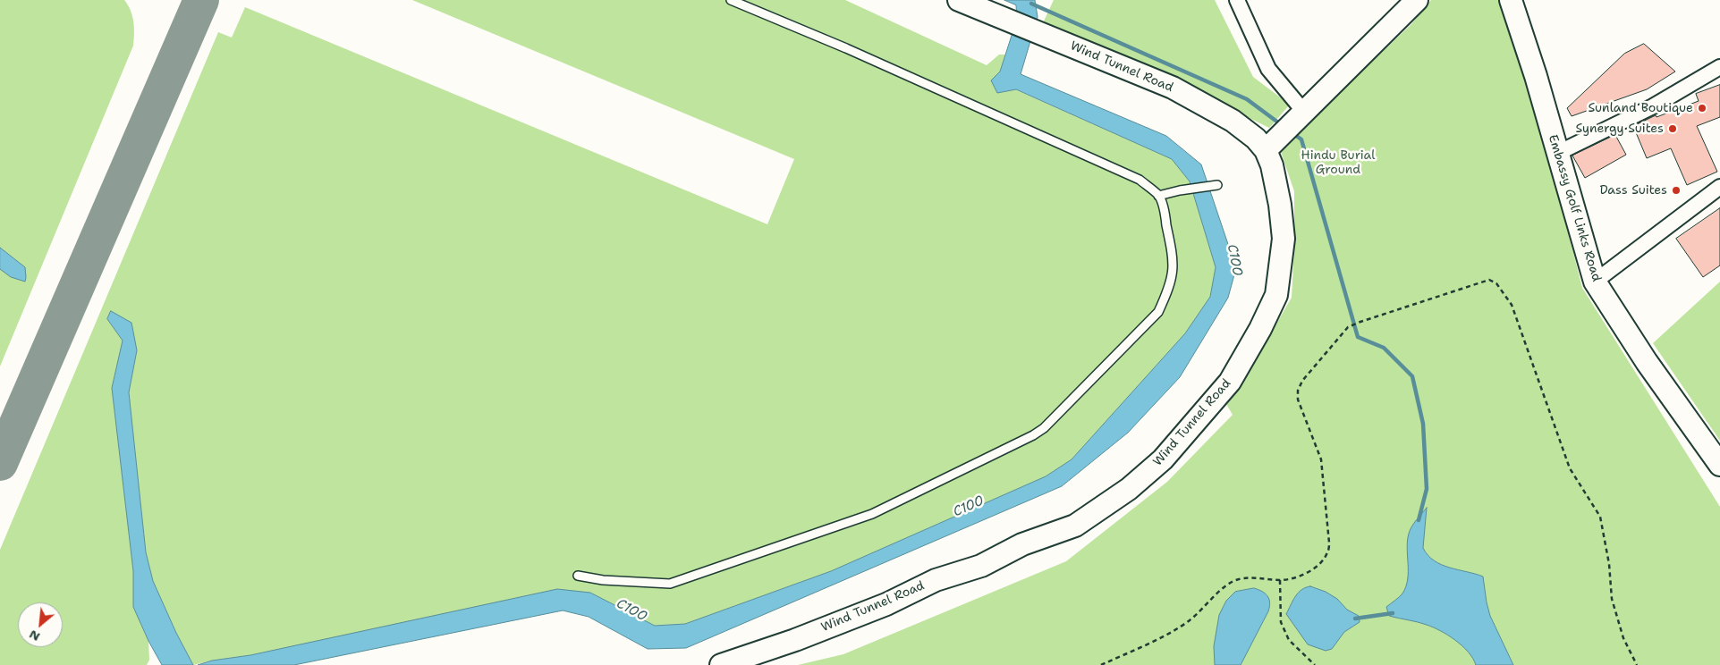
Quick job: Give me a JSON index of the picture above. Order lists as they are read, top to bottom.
{
  "streets": {
    "street": ["Wind Tunnel Road", "Embassy Golf Links Road"]
  },
  "water": ["C100"],
  "parks": ["Hindu Burial Ground"],
  "places": ["Sunland Boutique", "Synergy Suites", "Dass Suites"],
  "north": "bottom left"
}
